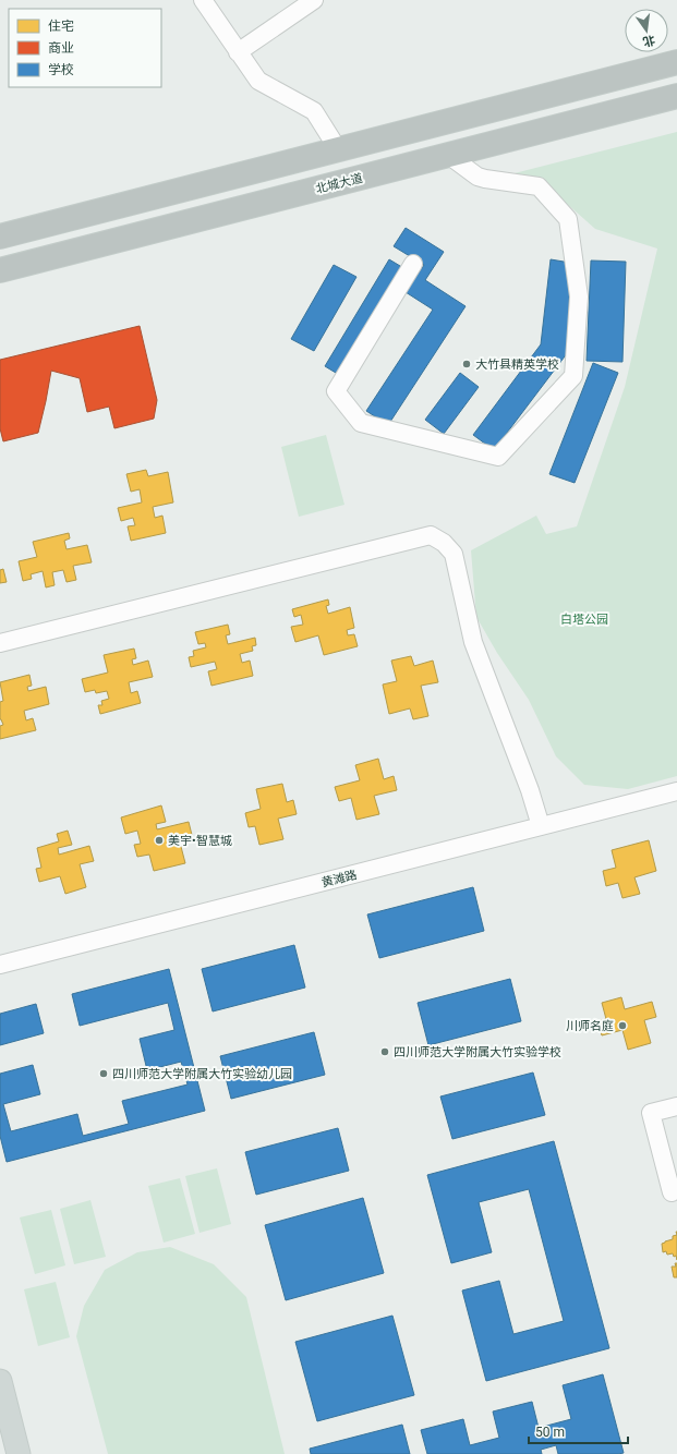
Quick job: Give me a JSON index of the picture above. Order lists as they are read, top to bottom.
{
  "streets": {
    "highway": ["北城大道"],
    "street": ["黄滩路"]
  },
  "parks": ["白塔公园"],
  "places": [
    "大竹县精英学校",
    "美宇•智慧城",
    "川师名庭",
    "四川师范大学附属大竹实验学校",
    "四川师范大学附属大竹实验幼儿园"
  ],
  "legend": ["住宅", "商业", "学校"],
  "scale_bar": "50 m",
  "north": "bottom"
}
